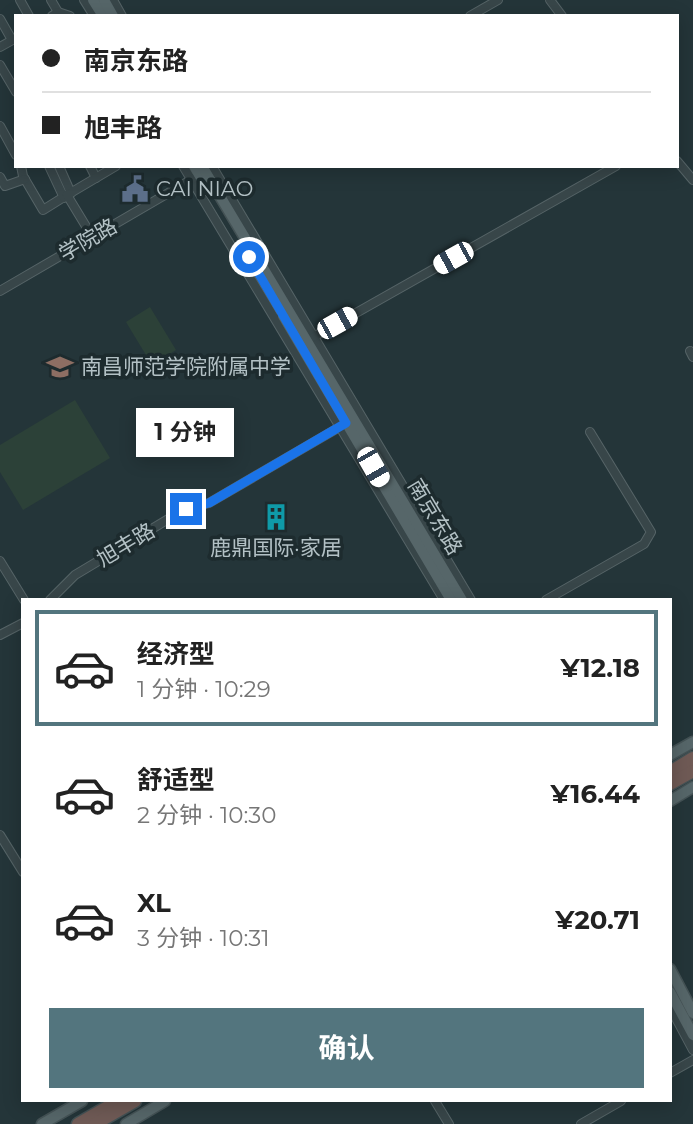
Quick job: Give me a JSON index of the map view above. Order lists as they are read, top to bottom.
{
  "streets": {
    "main road": ["南京东路"],
    "street": ["学院路", "旭丰路"]
  },
  "crossings": [
    ["学院路", "南京东路"],
    ["南京东路", "旭丰路"]
  ],
  "places": {
    "public building": ["CAI NIAO"],
    "school or university": ["南昌师范学院附属中学"],
    "building": ["鹿鼎国际·家居"]
  },
  "page": {
    "banner": ["南京东路", "旭丰路"],
    "bubble": "1 分钟",
    "list": [
      {
        "name": "经济型",
        "note": "1 分钟 · 10:29",
        "value": "¥12.18"
      },
      {
        "name": "舒适型",
        "note": "2 分钟 · 10:30",
        "value": "¥16.44"
      },
      {
        "name": "XL",
        "note": "3 分钟 · 10:31",
        "value": "¥20.71"
      }
    ],
    "buttons": "确认"
  }
}
